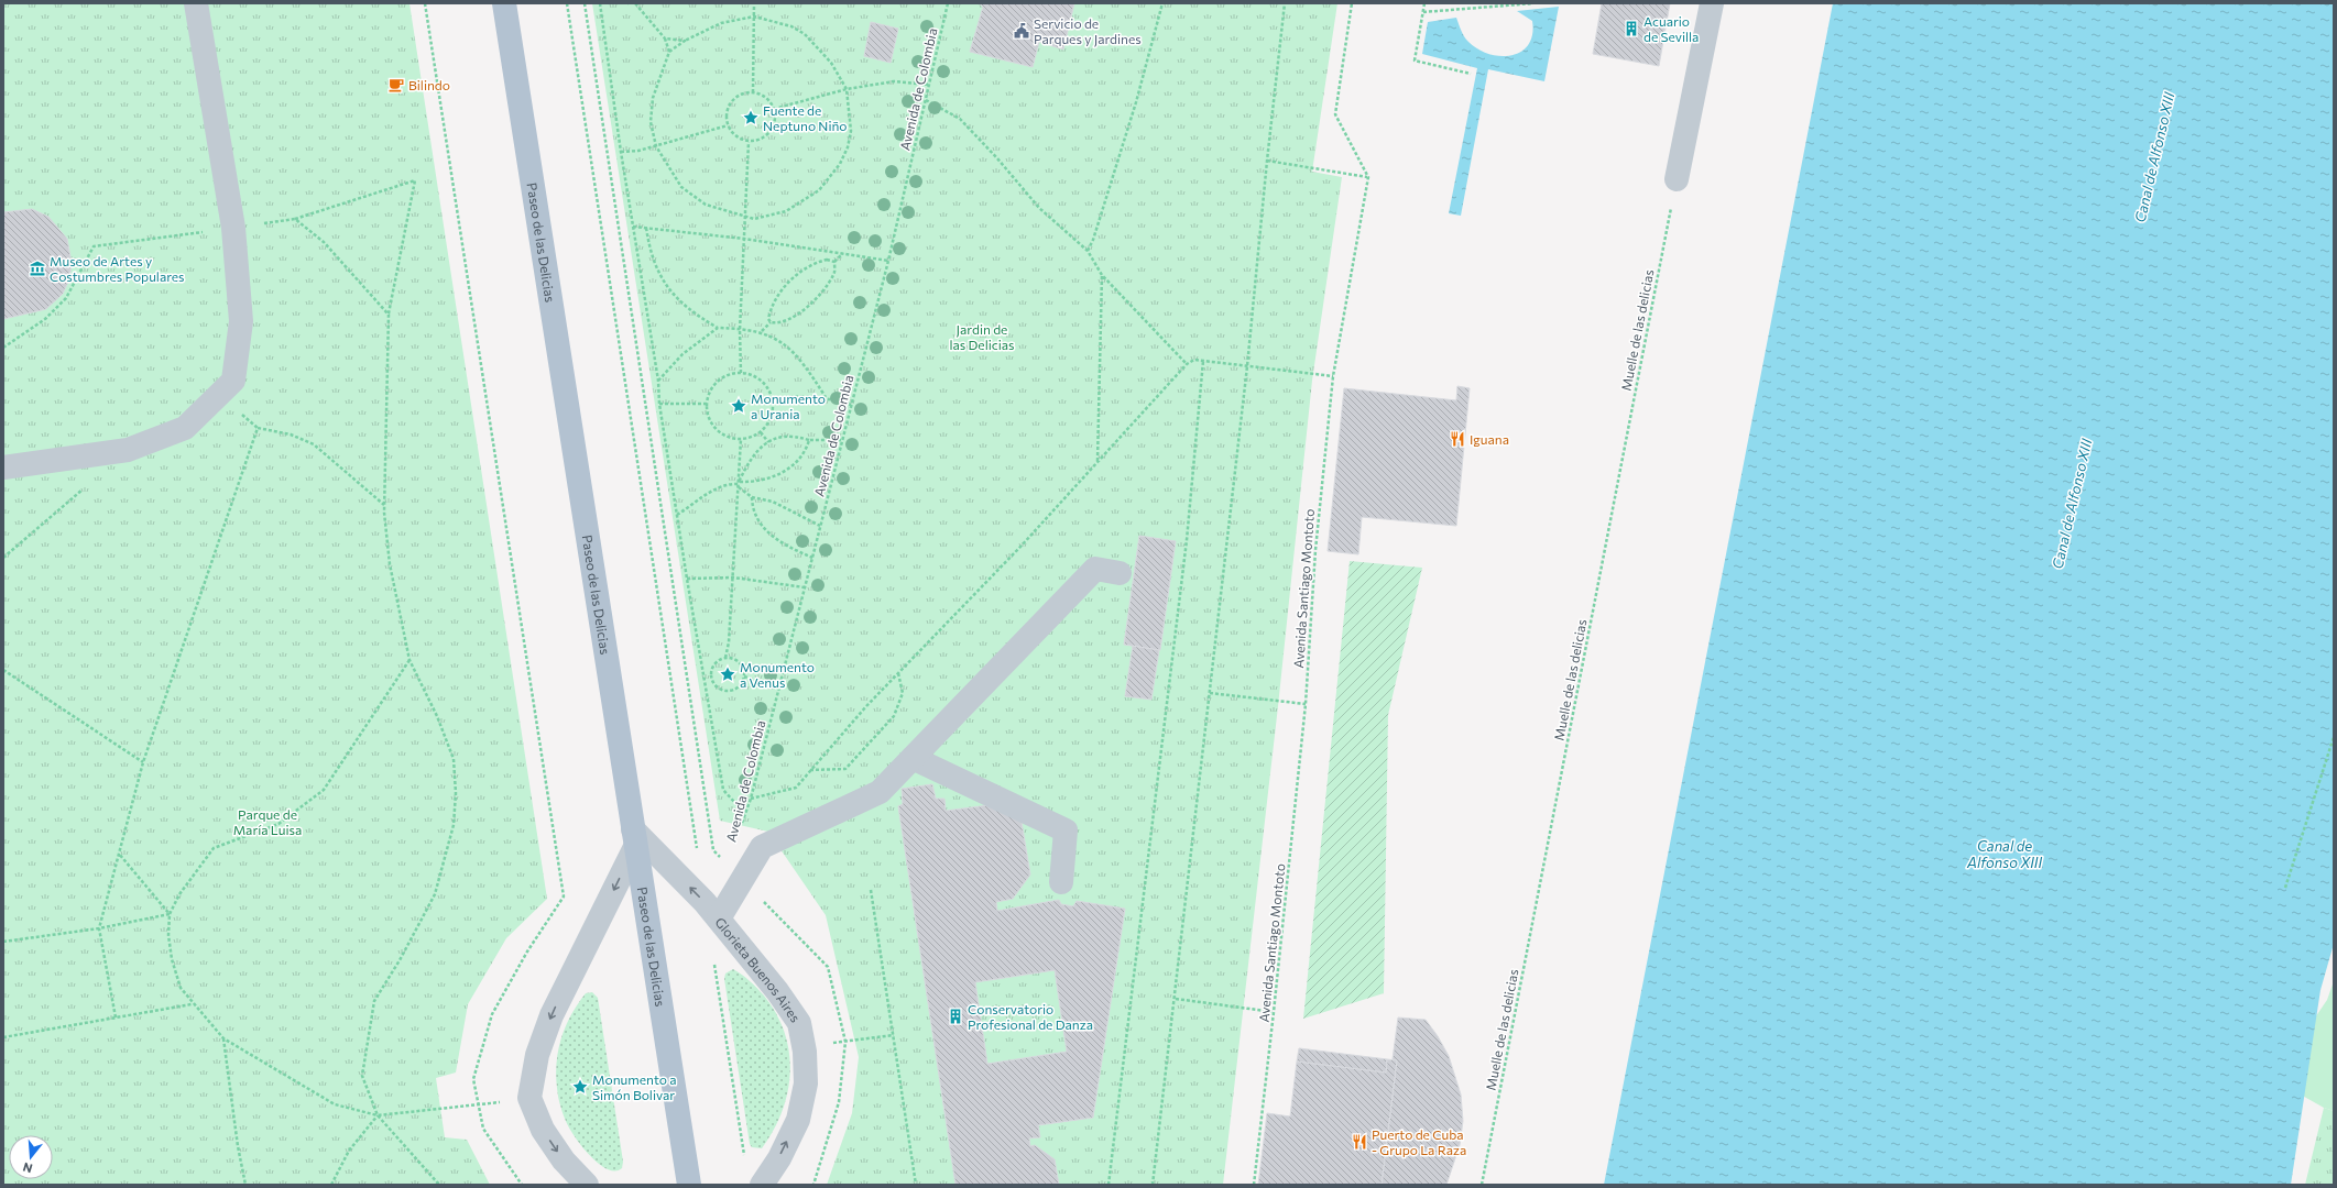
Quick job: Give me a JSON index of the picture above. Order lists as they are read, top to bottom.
{
  "streets": {
    "main road": ["Paseo de las Delicias"],
    "street": ["Glorieta Buenos Aires"],
    "path": ["Avenida de Colombia", "Muelle de las delicias", "Avenida Santiago Montoto"]
  },
  "crossings": [
    ["Paseo de las Delicias", "Glorieta Buenos Aires"]
  ],
  "one_way": ["Glorieta Buenos Aires"],
  "water": ["Canal de Alfonso XIII"],
  "parks": ["Jardin de las Delicias", "Parque de María Luisa"],
  "places": {
    "building": ["Acuario de Sevilla", "Conservatorio Profesional de Danza"],
    "public building": ["Servicio de Parques y Jardines"],
    "cafe": ["Bilindo"],
    "place": [
      "Fuente de Neptuno Niño",
      "Monumento a Urania",
      "Monumento a Venus",
      "Monumento a Simón Bolivar"
    ],
    "museum": ["Museo de Artes y Costumbres Populares"],
    "restaurant": ["Iguana", "Puerto de Cuba - Grupo La Raza"]
  },
  "north": "bottom"
}
